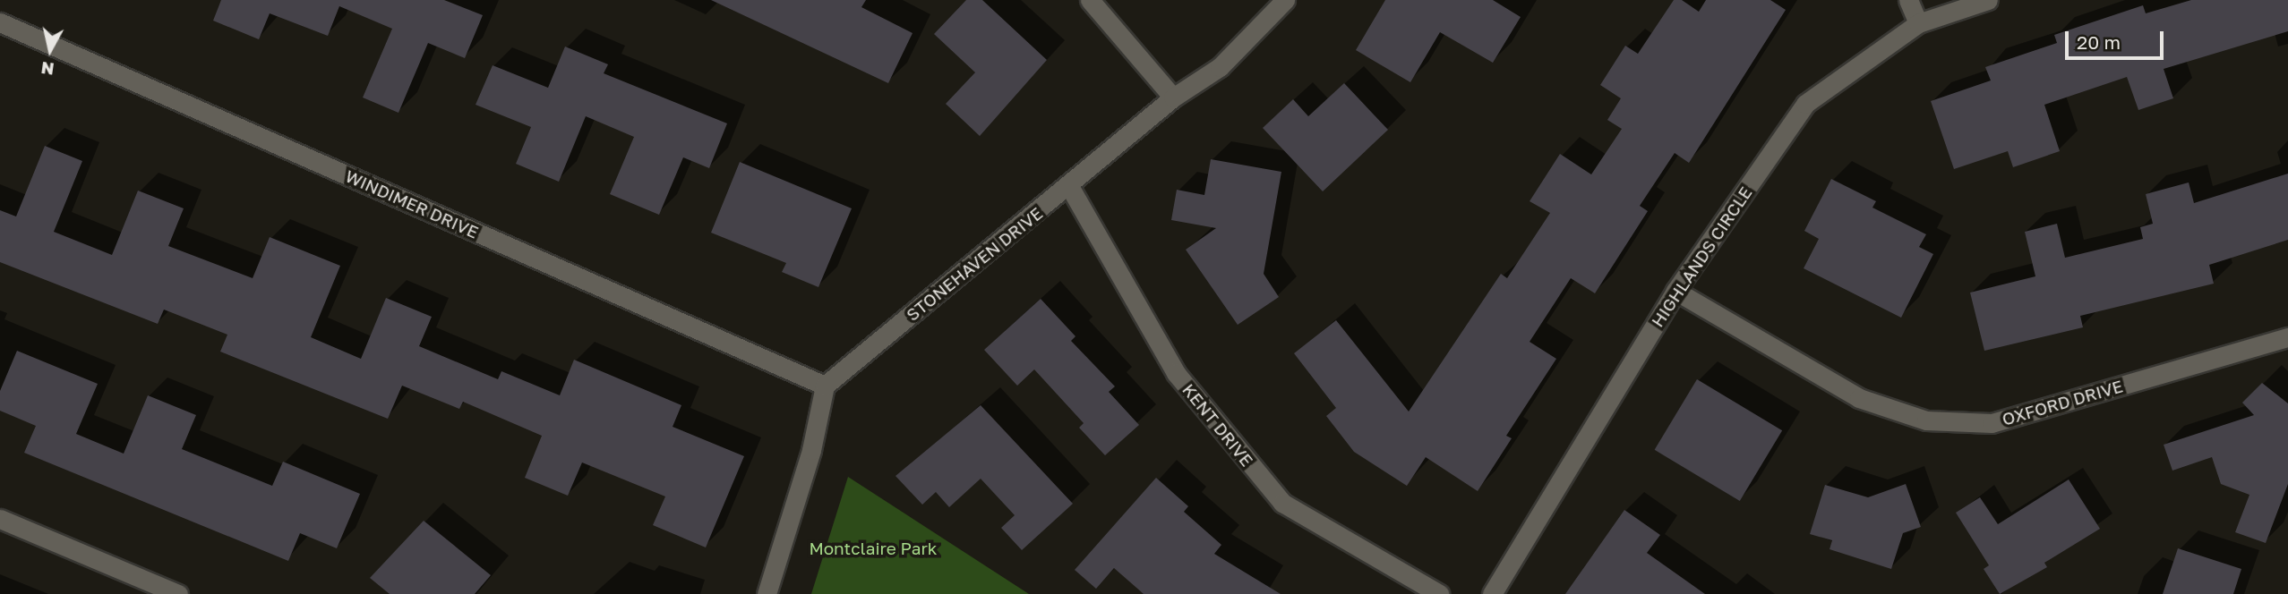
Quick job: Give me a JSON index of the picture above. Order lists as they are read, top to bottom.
{
  "streets": {
    "street": [
      "WINDIMER DRIVE",
      "HIGHLANDS CIRCLE",
      "STONEHAVEN DRIVE",
      "OXFORD DRIVE",
      "KENT DRIVE"
    ]
  },
  "crossings": [
    ["WINDIMER DRIVE", "STONEHAVEN DRIVE"],
    ["HIGHLANDS CIRCLE", "OXFORD DRIVE"],
    ["STONEHAVEN DRIVE", "KENT DRIVE"]
  ],
  "parks": ["Montclaire Park"],
  "scale_bar": "20 m",
  "north": "bottom"
}
